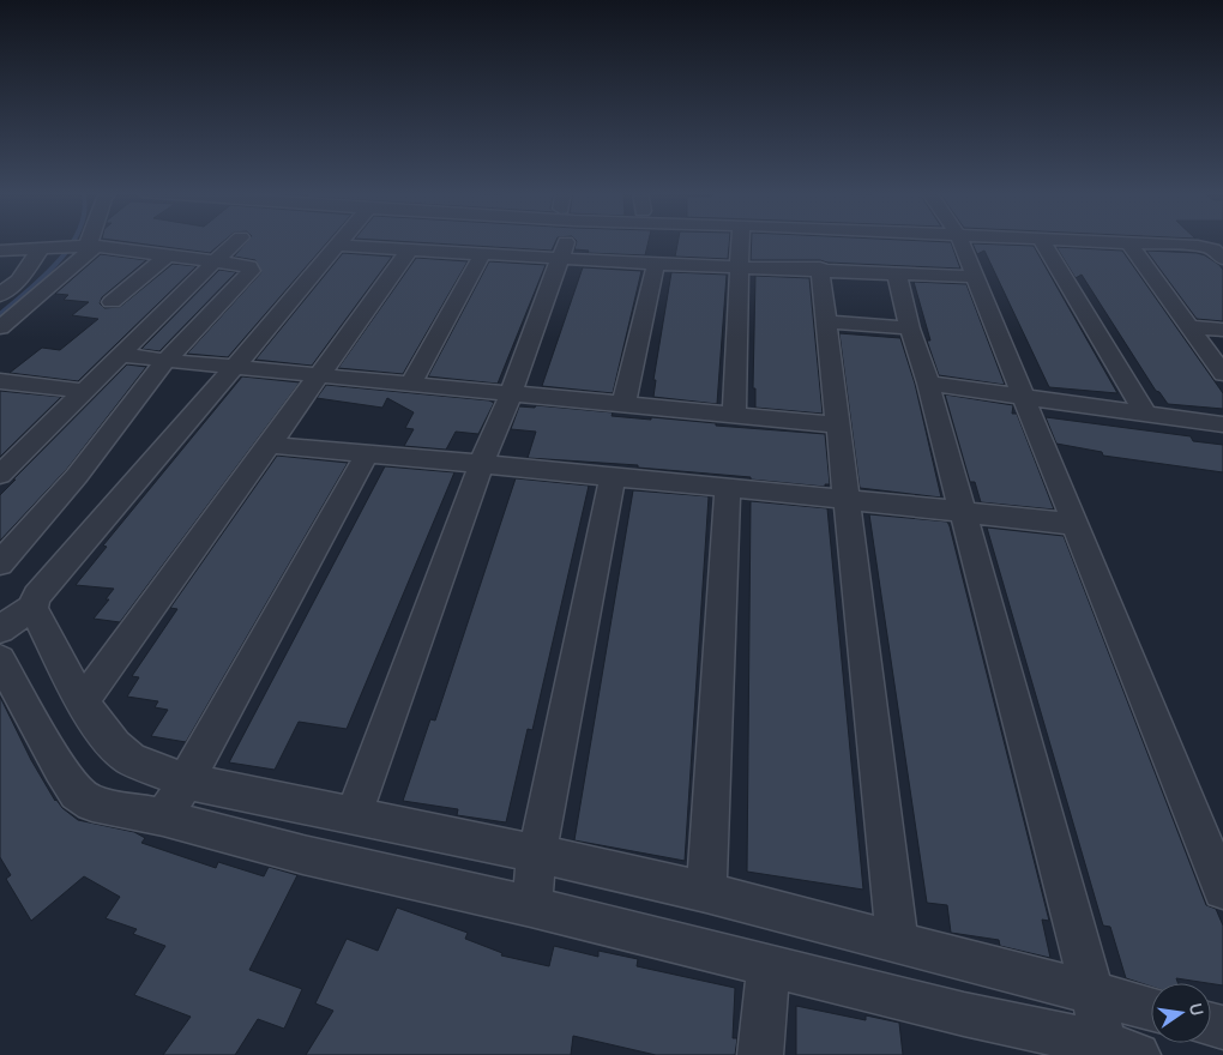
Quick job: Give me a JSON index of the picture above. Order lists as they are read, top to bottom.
{
  "north": "right"
}
